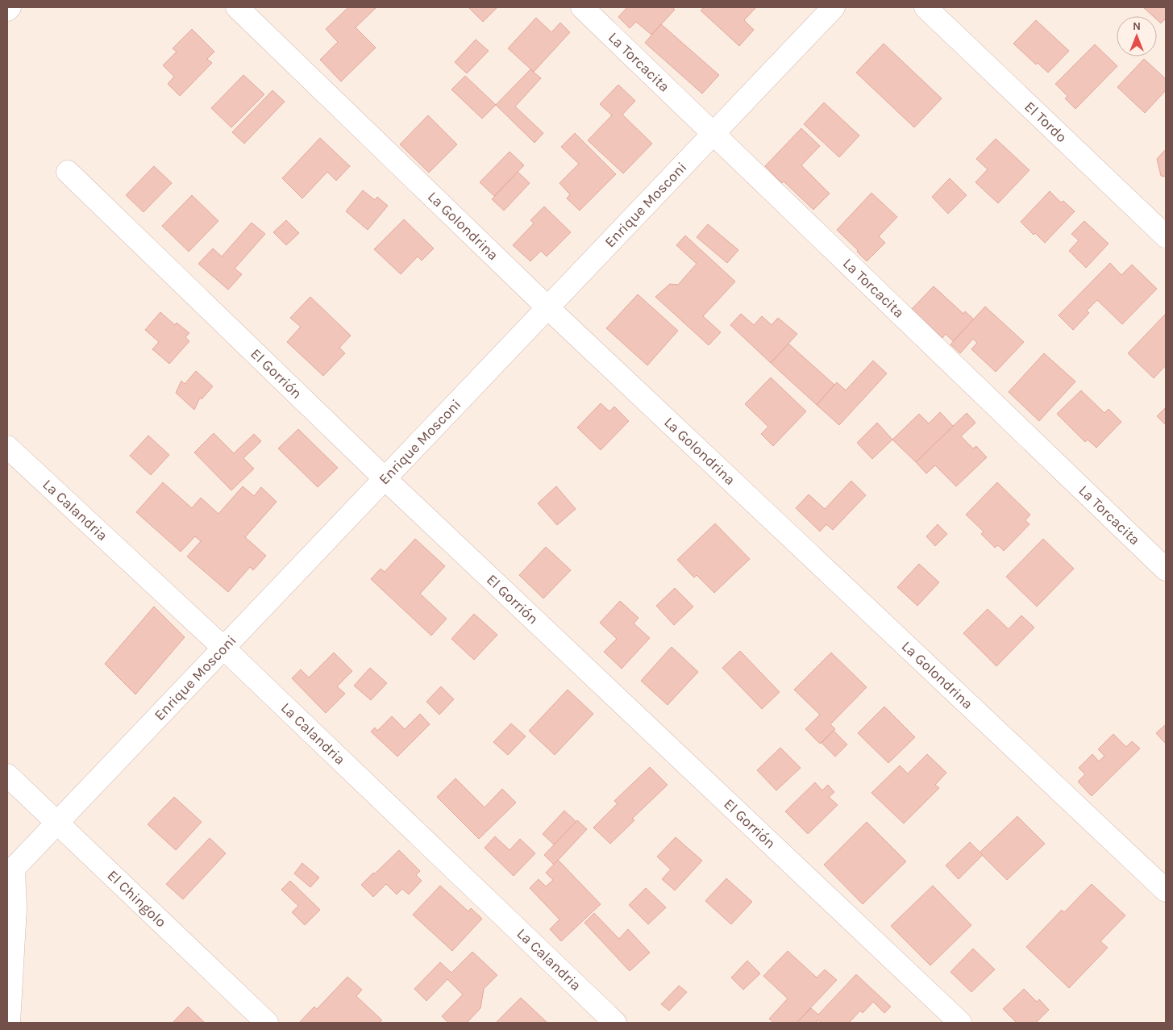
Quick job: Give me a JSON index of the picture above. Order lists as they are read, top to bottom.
{
  "streets": {
    "street": [
      "La Torcacita",
      "El Tordo",
      "Enrique Mosconi",
      "La Golondrina",
      "El Gorrión",
      "La Calandria",
      "El Chingolo"
    ]
  },
  "crossings": [
    ["La Torcacita", "Enrique Mosconi"],
    ["Enrique Mosconi", "La Golondrina"],
    ["Enrique Mosconi", "El Gorrión"],
    ["Enrique Mosconi", "La Calandria"],
    ["Enrique Mosconi", "El Chingolo"]
  ],
  "north": "top"
}
